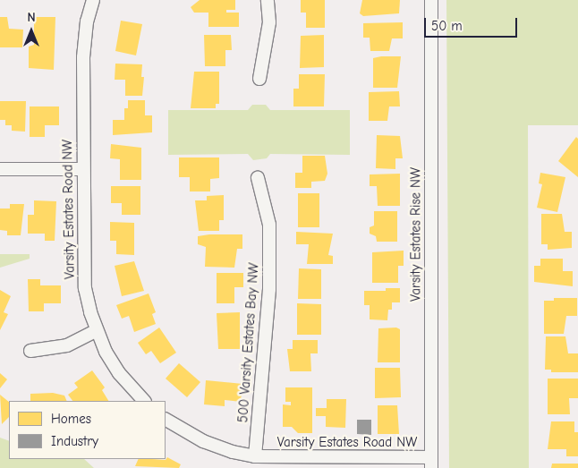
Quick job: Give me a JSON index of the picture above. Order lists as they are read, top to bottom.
{
  "streets": {
    "street": ["Varsity Estates Road NW", "Varsity Estates Rise NW", "500 Varsity Estates Bay NW"]
  },
  "crossings": [
    ["Varsity Estates Road NW", "Varsity Estates Rise NW"],
    ["Varsity Estates Road NW", "500 Varsity Estates Bay NW"]
  ],
  "legend": ["Homes", "Industry"],
  "scale_bar": "50 m",
  "north": "top"
}
